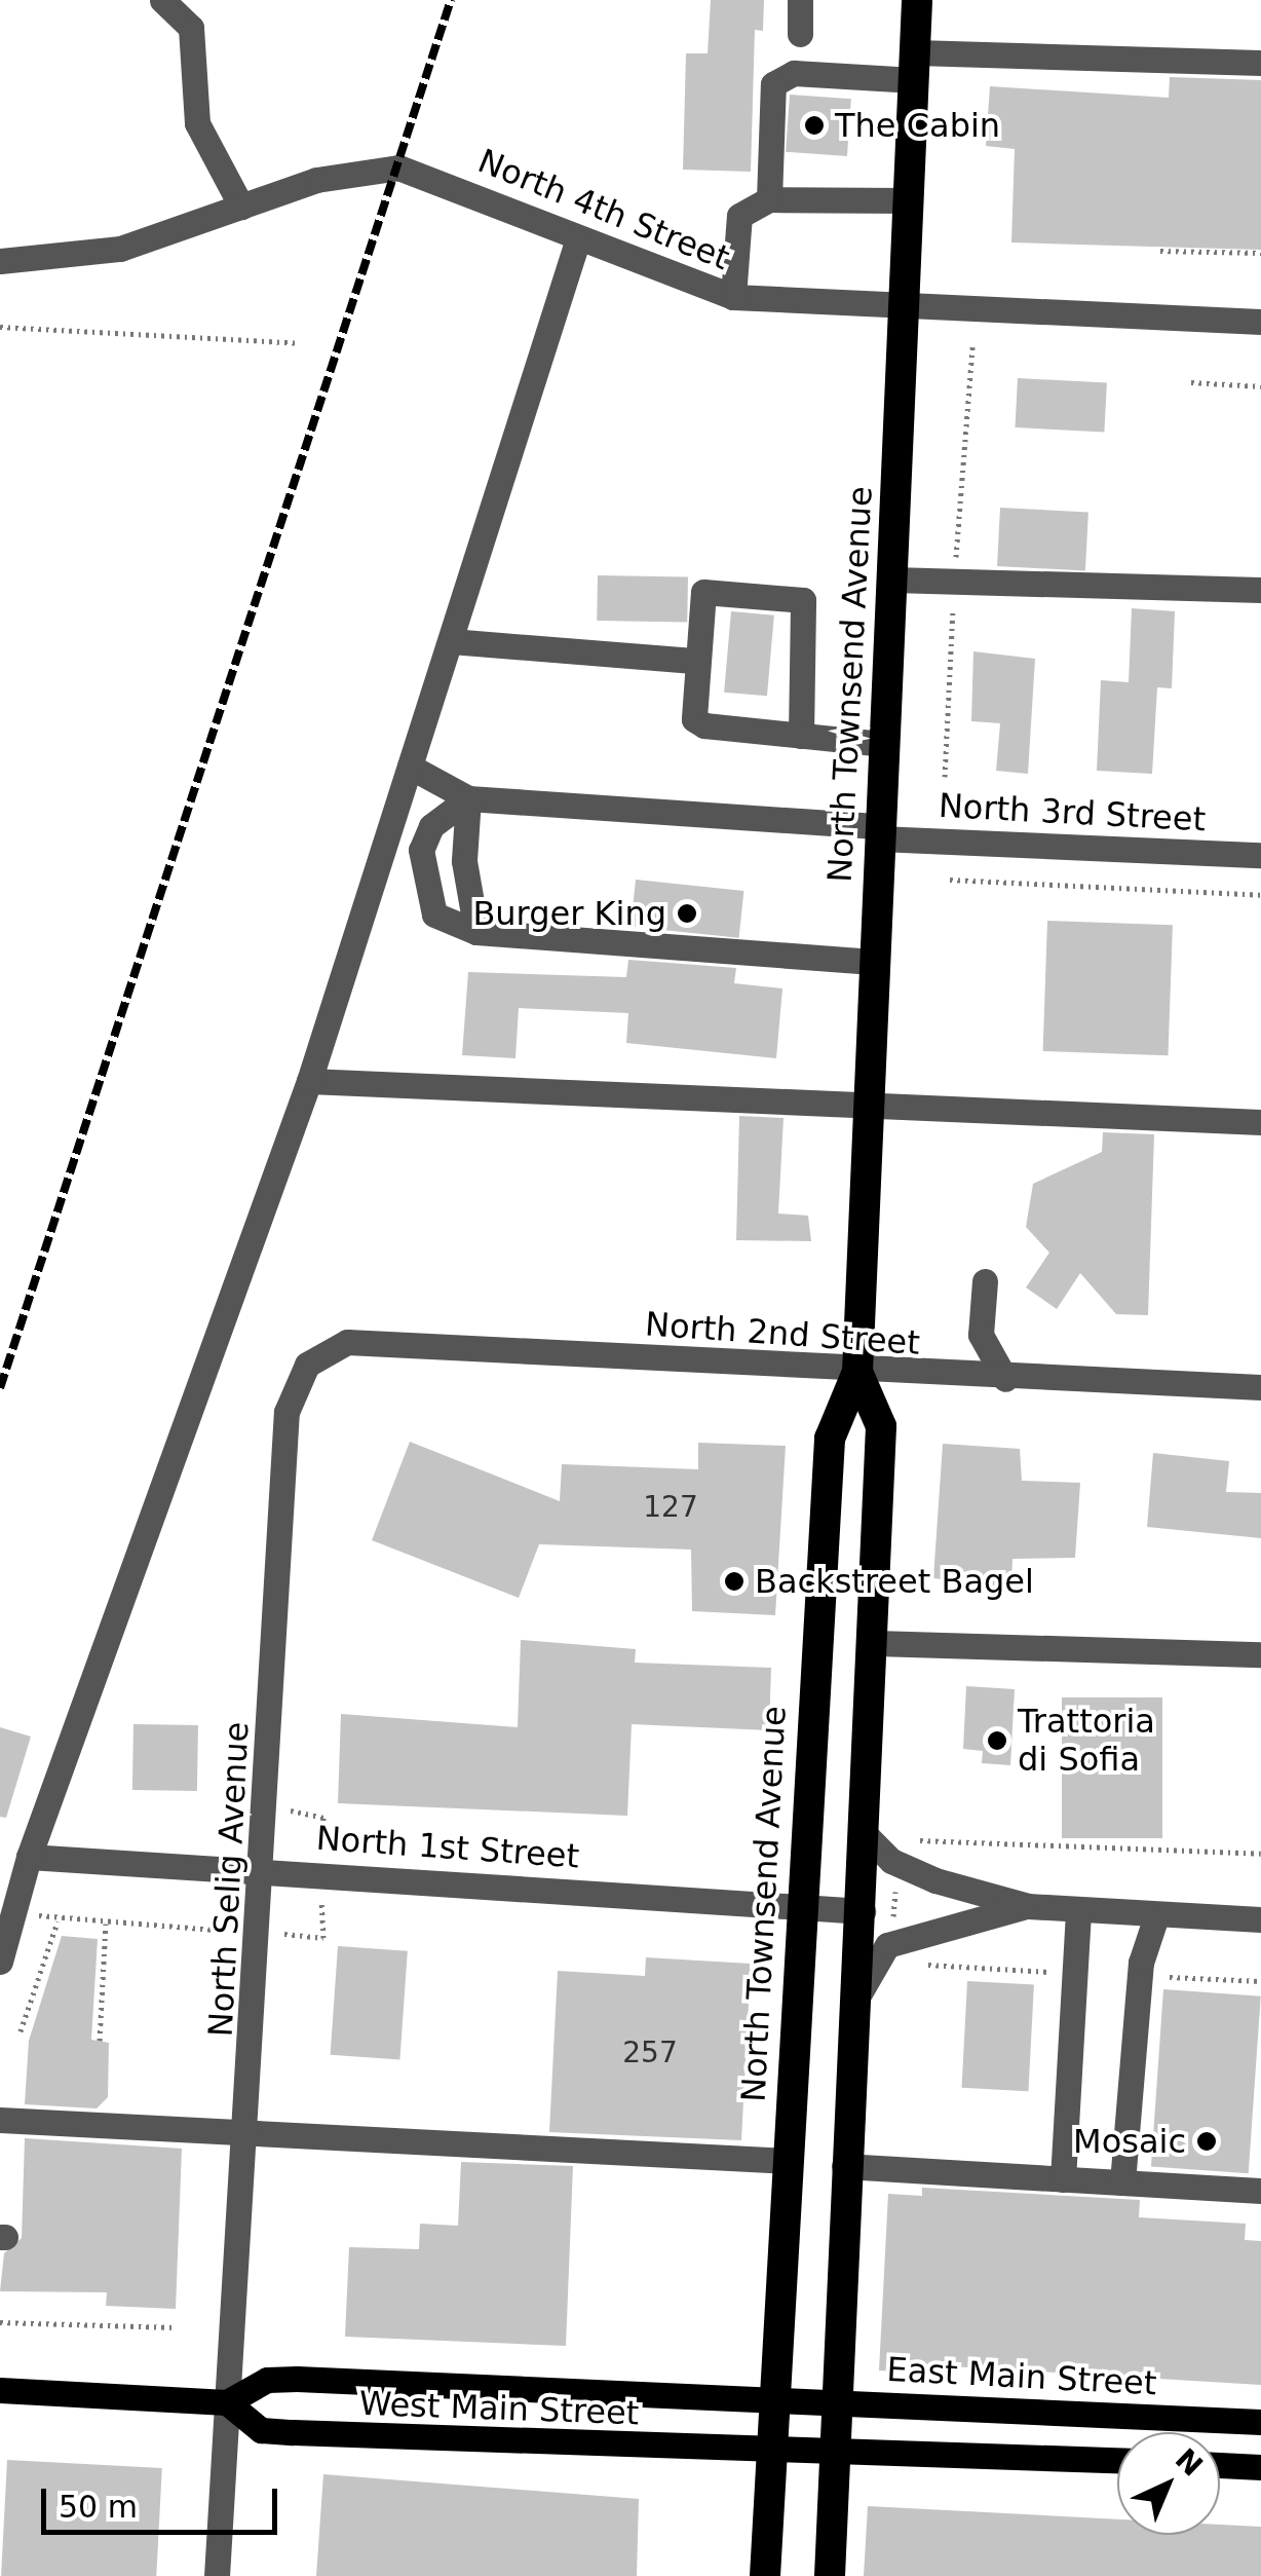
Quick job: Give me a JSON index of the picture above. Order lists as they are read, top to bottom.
{
  "streets": {
    "highway": ["North Townsend Avenue"],
    "main road": ["East Main Street", "West Main Street"],
    "street": [
      "North 4th Street",
      "North 3rd Street",
      "North 2nd Street",
      "North 1st Street",
      "North Selig Avenue"
    ]
  },
  "crossings": [
    ["North 4th Street", "North Townsend Avenue"],
    ["North Townsend Avenue", "North 3rd Street"],
    ["North Townsend Avenue", "North 2nd Street"],
    ["North Townsend Avenue", "North 1st Street"],
    ["North Townsend Avenue", "East Main Street"],
    ["North Townsend Avenue", "West Main Street"],
    ["North 2nd Street", "North Selig Avenue"],
    ["North 1st Street", "North Selig Avenue"],
    ["North Selig Avenue", "West Main Street"],
    ["East Main Street", "West Main Street"]
  ],
  "places": [
    "The Cabin",
    "Burger King",
    "Backstreet Bagel",
    "Trattoria di Sofia",
    "Mosaic"
  ],
  "house_numbers": ["127", "257"],
  "scale_bar": "50 m",
  "north": "top right"
}
